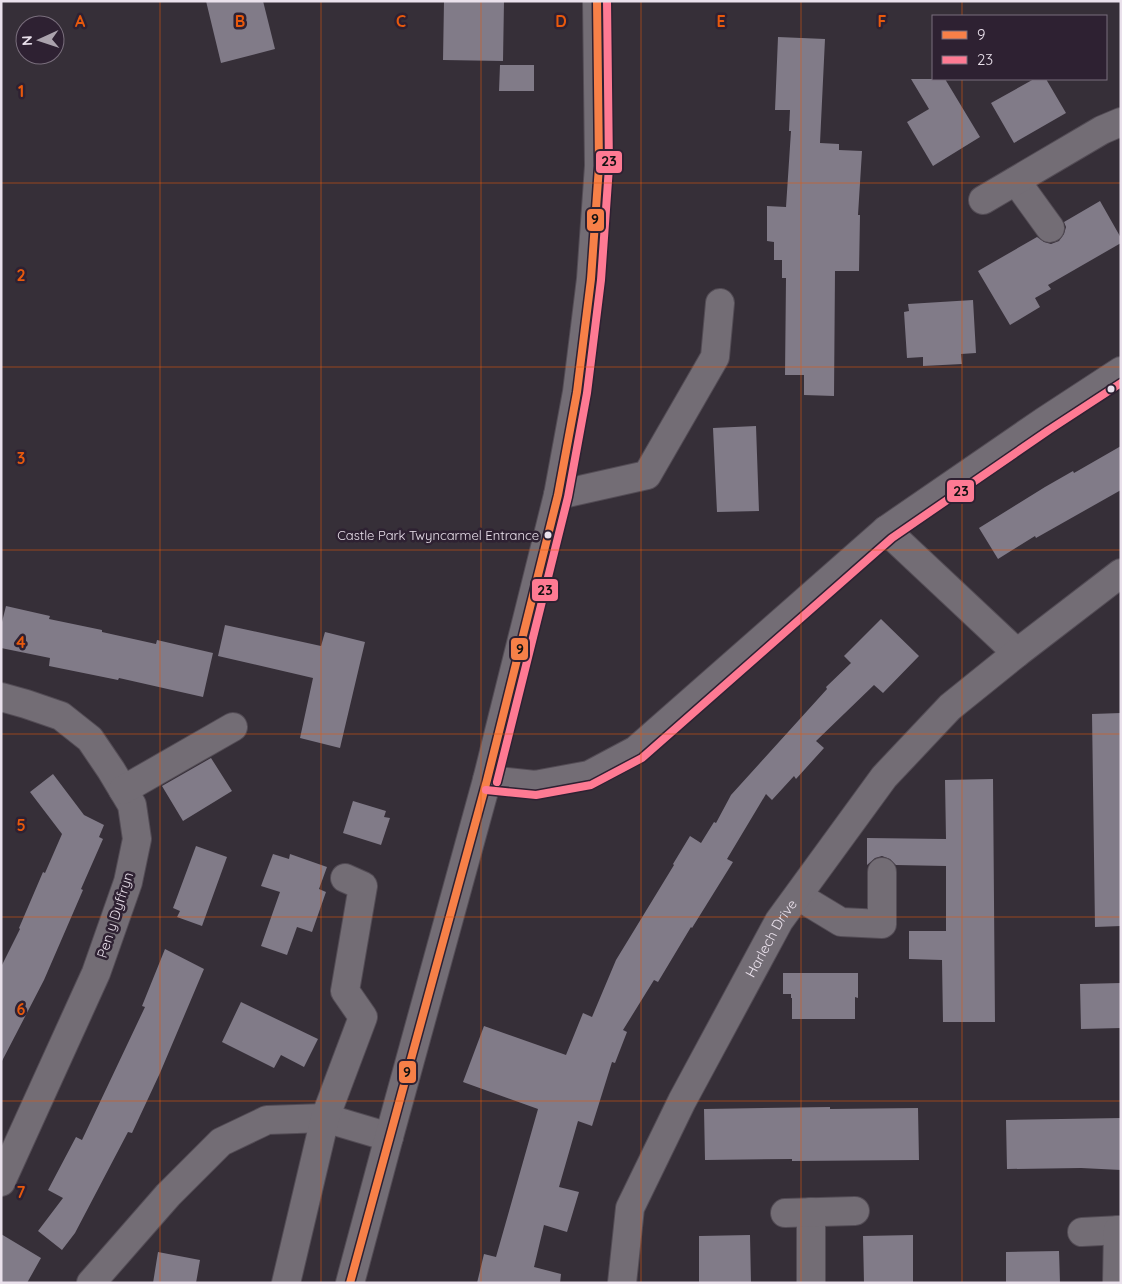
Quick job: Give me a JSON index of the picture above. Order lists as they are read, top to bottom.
{
  "streets": {
    "street": ["Pen y Dyffryn", "Harlech Drive"]
  },
  "places": ["Castle Park Twyncarmel Entrance"],
  "lines": ["transit line 9", "transit line 23"],
  "legend": ["9", "23"],
  "north": "left",
  "grid": {
    "columns": [
      "A",
      "B",
      "C",
      "D",
      "E",
      "F"
    ],
    "rows": [
      "1",
      "2",
      "3",
      "4",
      "5",
      "6",
      "7"
    ]
  }
}
